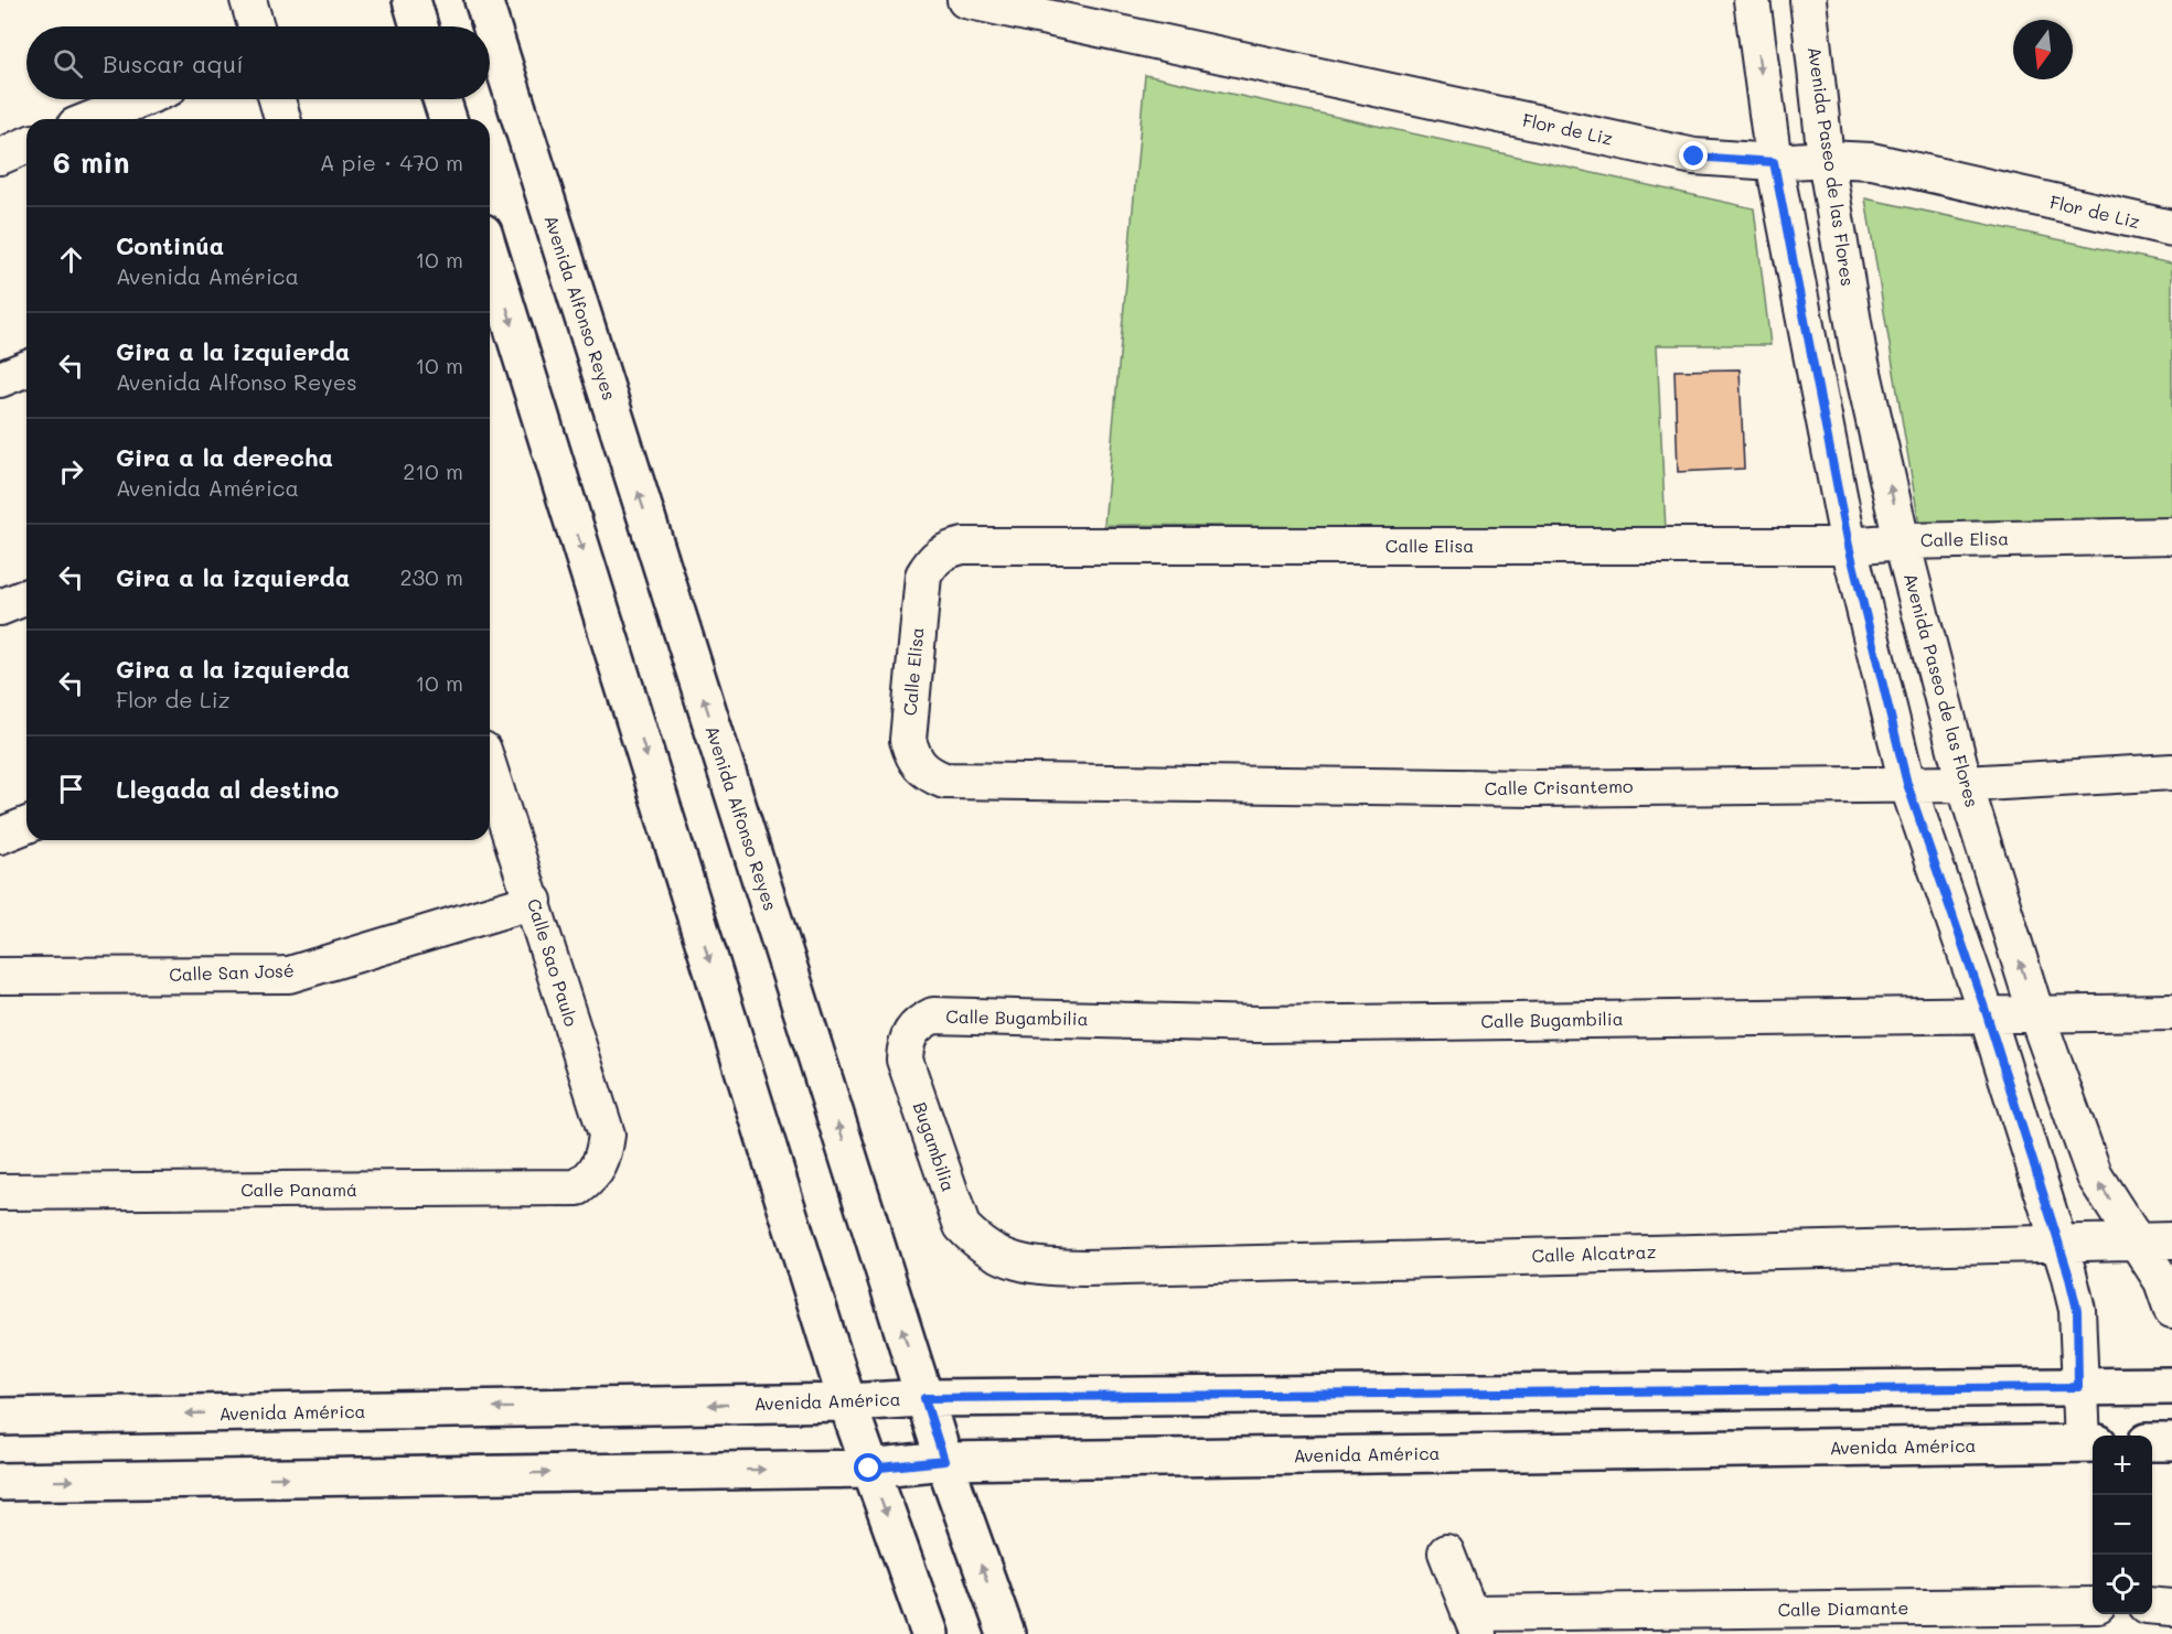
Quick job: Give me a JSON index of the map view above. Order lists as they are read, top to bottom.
{
  "streets": {
    "main road": ["Avenida Alfonso Reyes", "Avenida América"],
    "street": [
      "Flor de Liz",
      "Avenida Paseo de las Flores",
      "Calle Elisa",
      "Calle Crisantemo",
      "Calle Sao Paulo",
      "Calle San José",
      "Calle Bugambilia",
      "Bugambilia",
      "Calle Panamá",
      "Calle Alcatraz",
      "Calle Diamante"
    ]
  },
  "crossings": [
    ["Flor de Liz", "Avenida Paseo de las Flores"],
    ["Avenida Paseo de las Flores", "Calle Elisa"],
    ["Avenida Paseo de las Flores", "Calle Crisantemo"],
    ["Avenida Paseo de las Flores", "Calle Bugambilia"],
    ["Avenida Paseo de las Flores", "Calle Alcatraz"],
    ["Avenida Alfonso Reyes", "Avenida América"],
    ["Calle Elisa", "Calle Crisantemo"],
    ["Calle Sao Paulo", "Calle San José"],
    ["Calle Sao Paulo", "Calle Panamá"],
    ["Calle Bugambilia", "Bugambilia"],
    ["Bugambilia", "Calle Alcatraz"]
  ],
  "north": "bottom",
  "page": {
    "search": "Buscar aquí",
    "heading": ["6 min", "A pie · 470 m"],
    "list": [
      ["Continúa", "Avenida América", "10 m"],
      ["Gira a la izquierda", "Avenida Alfonso Reyes", "10 m"],
      ["Gira a la derecha", "Avenida América", "210 m"],
      ["Gira a la izquierda", "230 m"],
      ["Gira a la izquierda", "Flor de Liz", "10 m"],
      "Llegada al destino"
    ],
    "map_buttons": ["+", "−"]
  }
}
